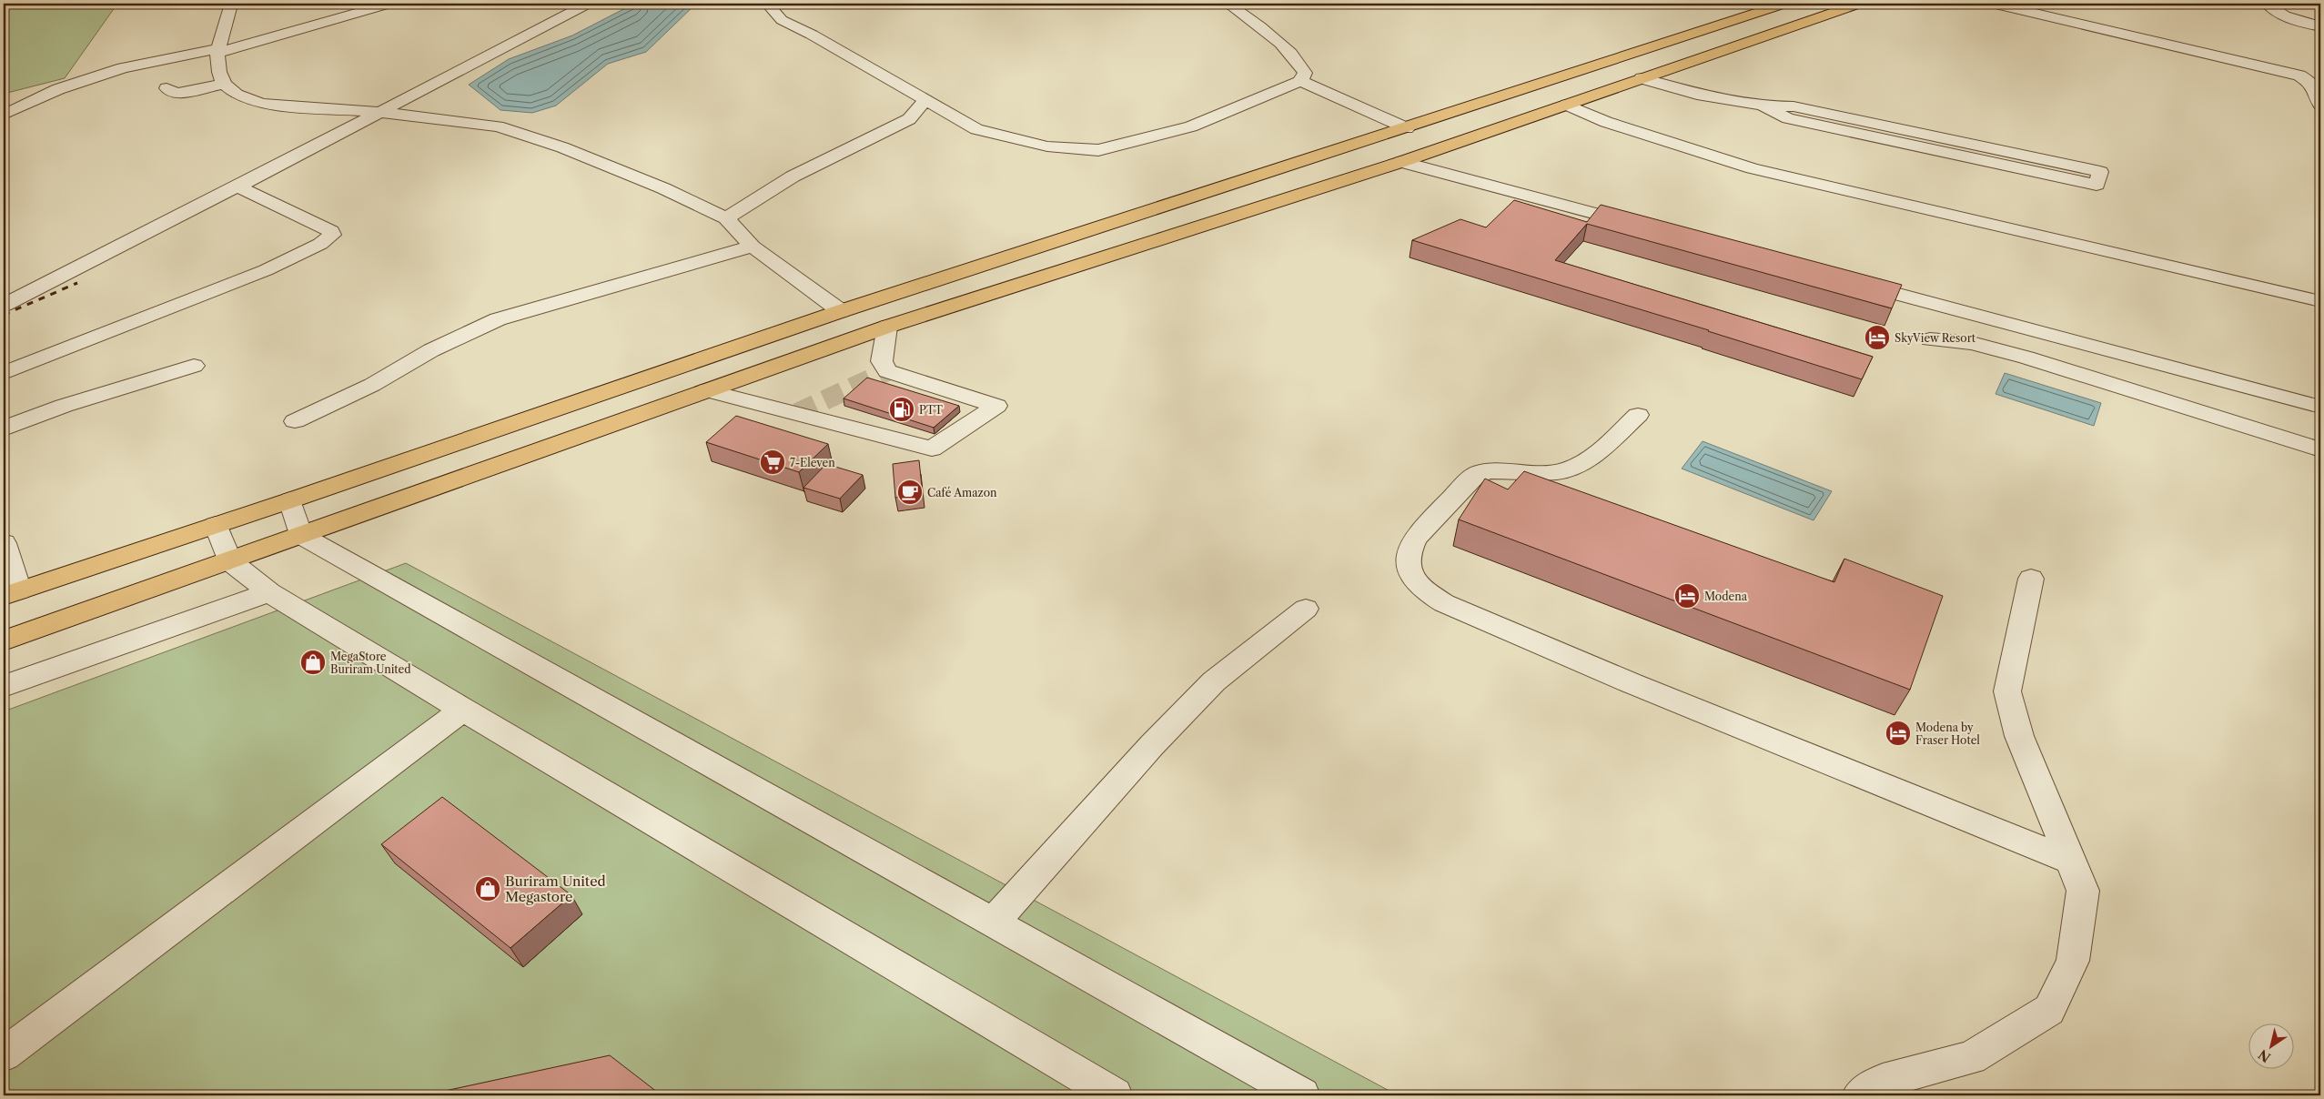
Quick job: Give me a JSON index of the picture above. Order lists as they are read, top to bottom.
{
  "places": {
    "hotel": ["SkyView Resort", "Modena", "Modena by Fraser Hotel"],
    "fuel station": ["PTT"],
    "supermarket": ["7-Eleven"],
    "cafe": ["Café Amazon"],
    "shop": ["MegaStore Buriram United", "Buriram United Megastore"]
  },
  "north": "bottom left"
}
